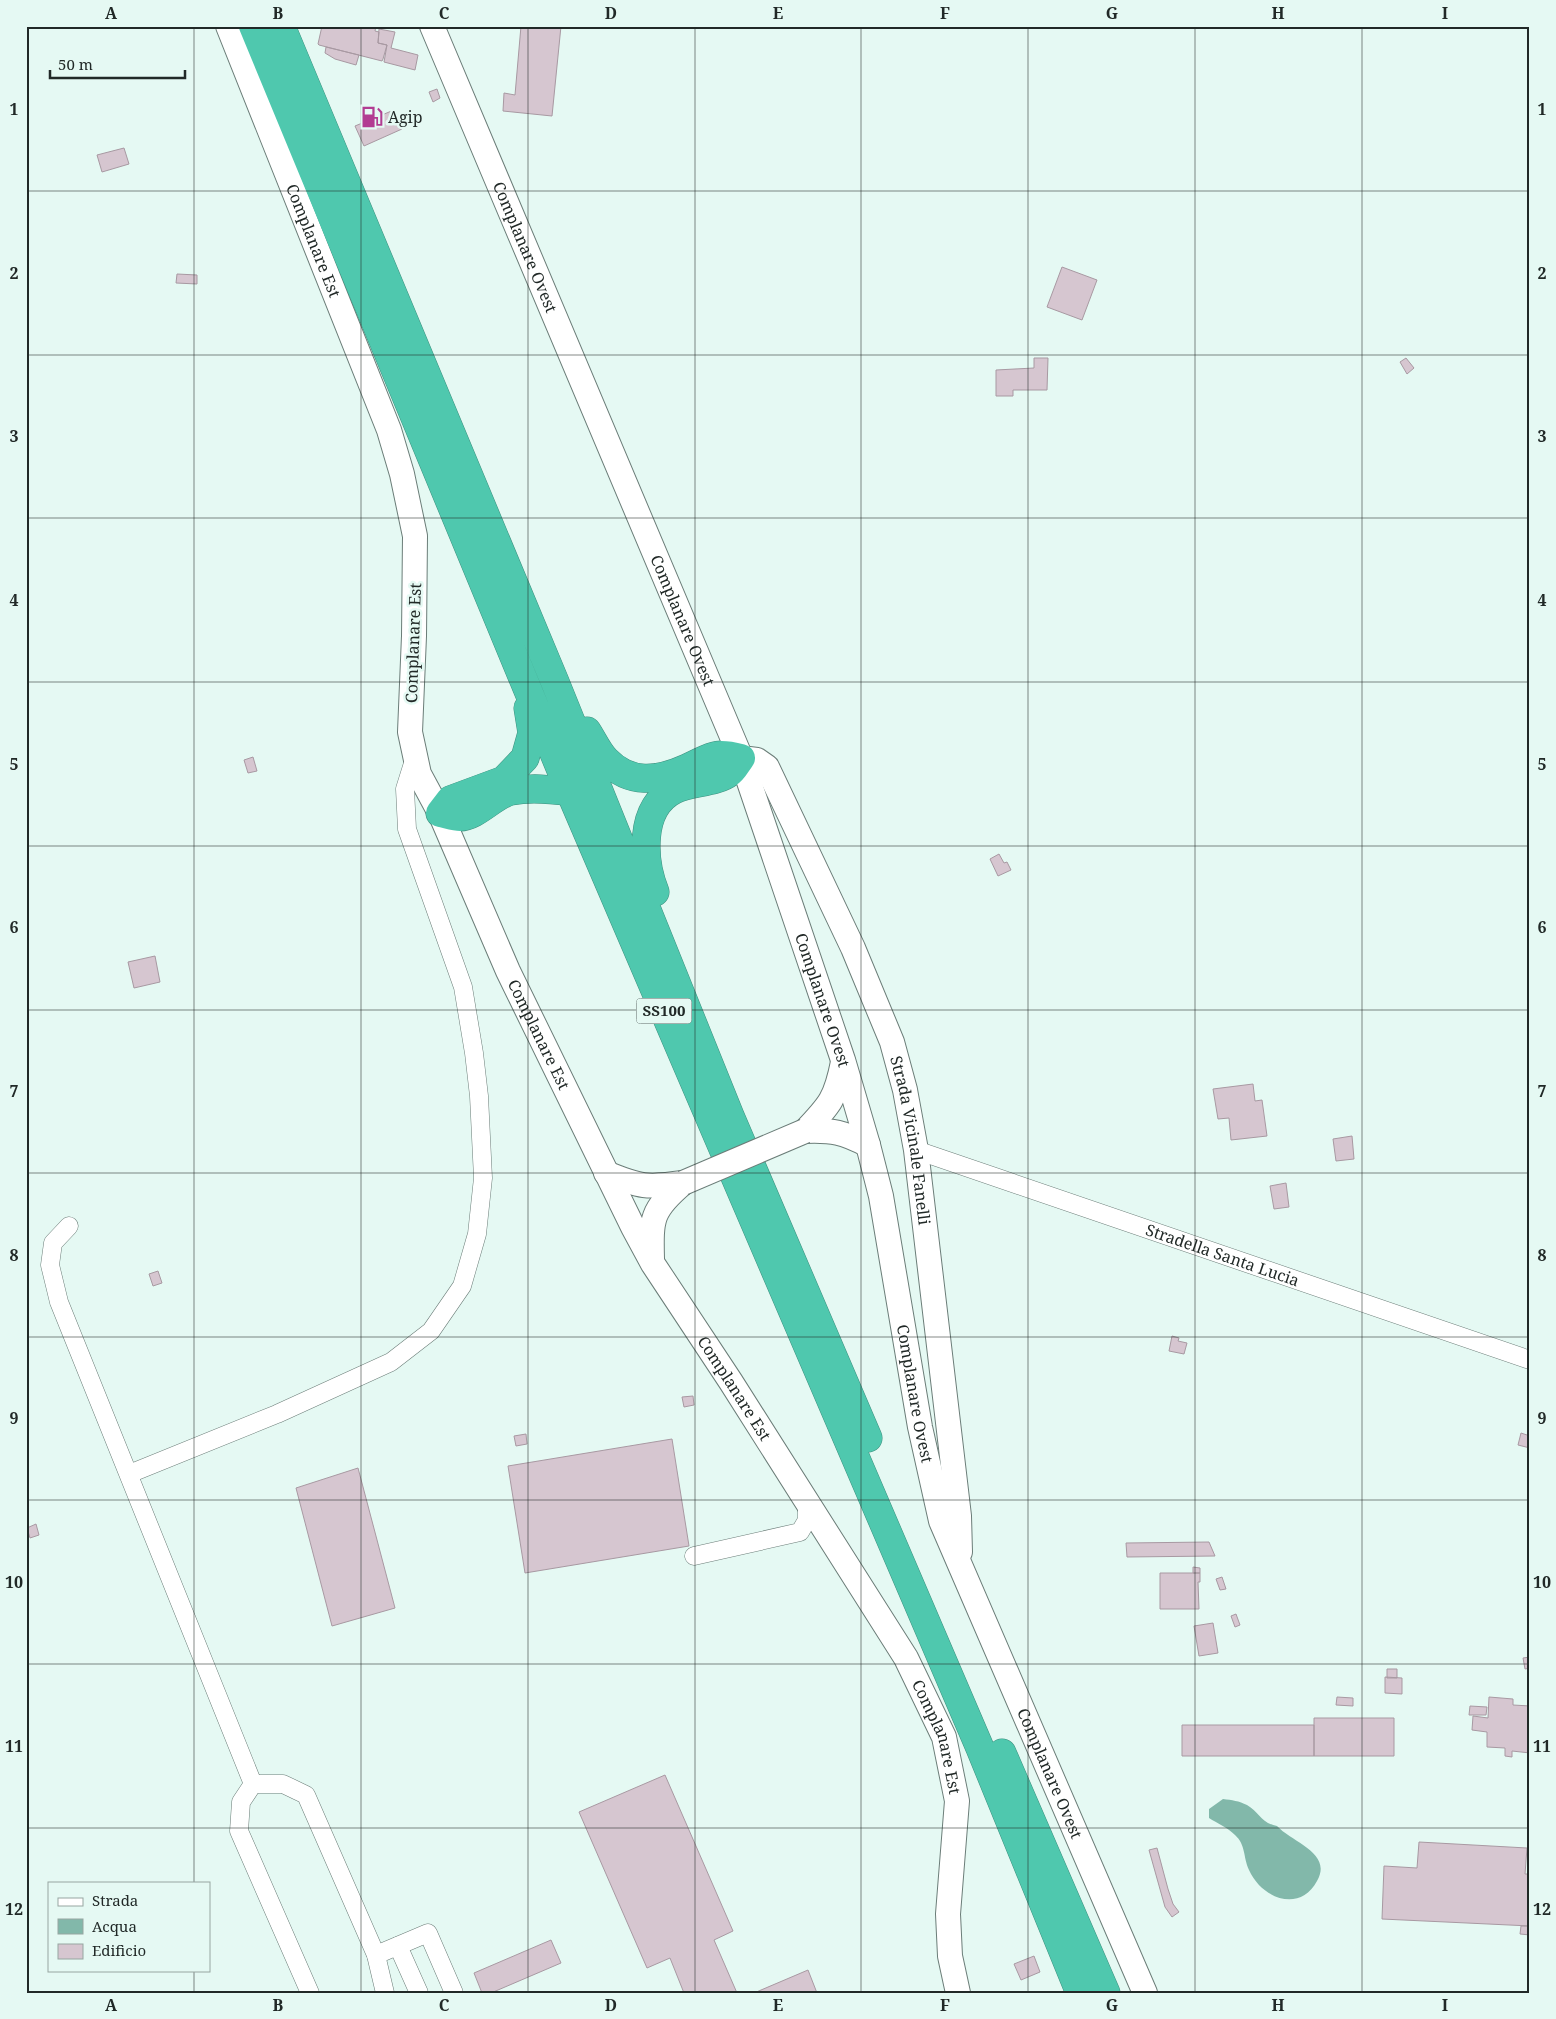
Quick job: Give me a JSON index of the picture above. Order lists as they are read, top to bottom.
{
  "streets": {
    "highway": ["SS100"],
    "main road": ["Complanare Est", "Complanare Ovest", "Strada Vicinale Fanelli"],
    "street": ["Stradella Santa Lucia"]
  },
  "crossings": [
    ["Complanare Est", "SS100"],
    ["Complanare Ovest", "SS100"],
    ["Complanare Ovest", "Strada Vicinale Fanelli"],
    ["SS100", "Strada Vicinale Fanelli"],
    ["Strada Vicinale Fanelli", "Stradella Santa Lucia"]
  ],
  "places": {
    "fuel station": ["Agip"]
  },
  "legend": ["Strada", "Acqua", "Edificio"],
  "scale_bar": "50 m",
  "grid": {
    "columns": [
      "A",
      "B",
      "C",
      "D",
      "E",
      "F",
      "G",
      "H",
      "I"
    ],
    "rows": [
      "1",
      "2",
      "3",
      "4",
      "5",
      "6",
      "7",
      "8",
      "9",
      "10",
      "11",
      "12"
    ]
  }
}
